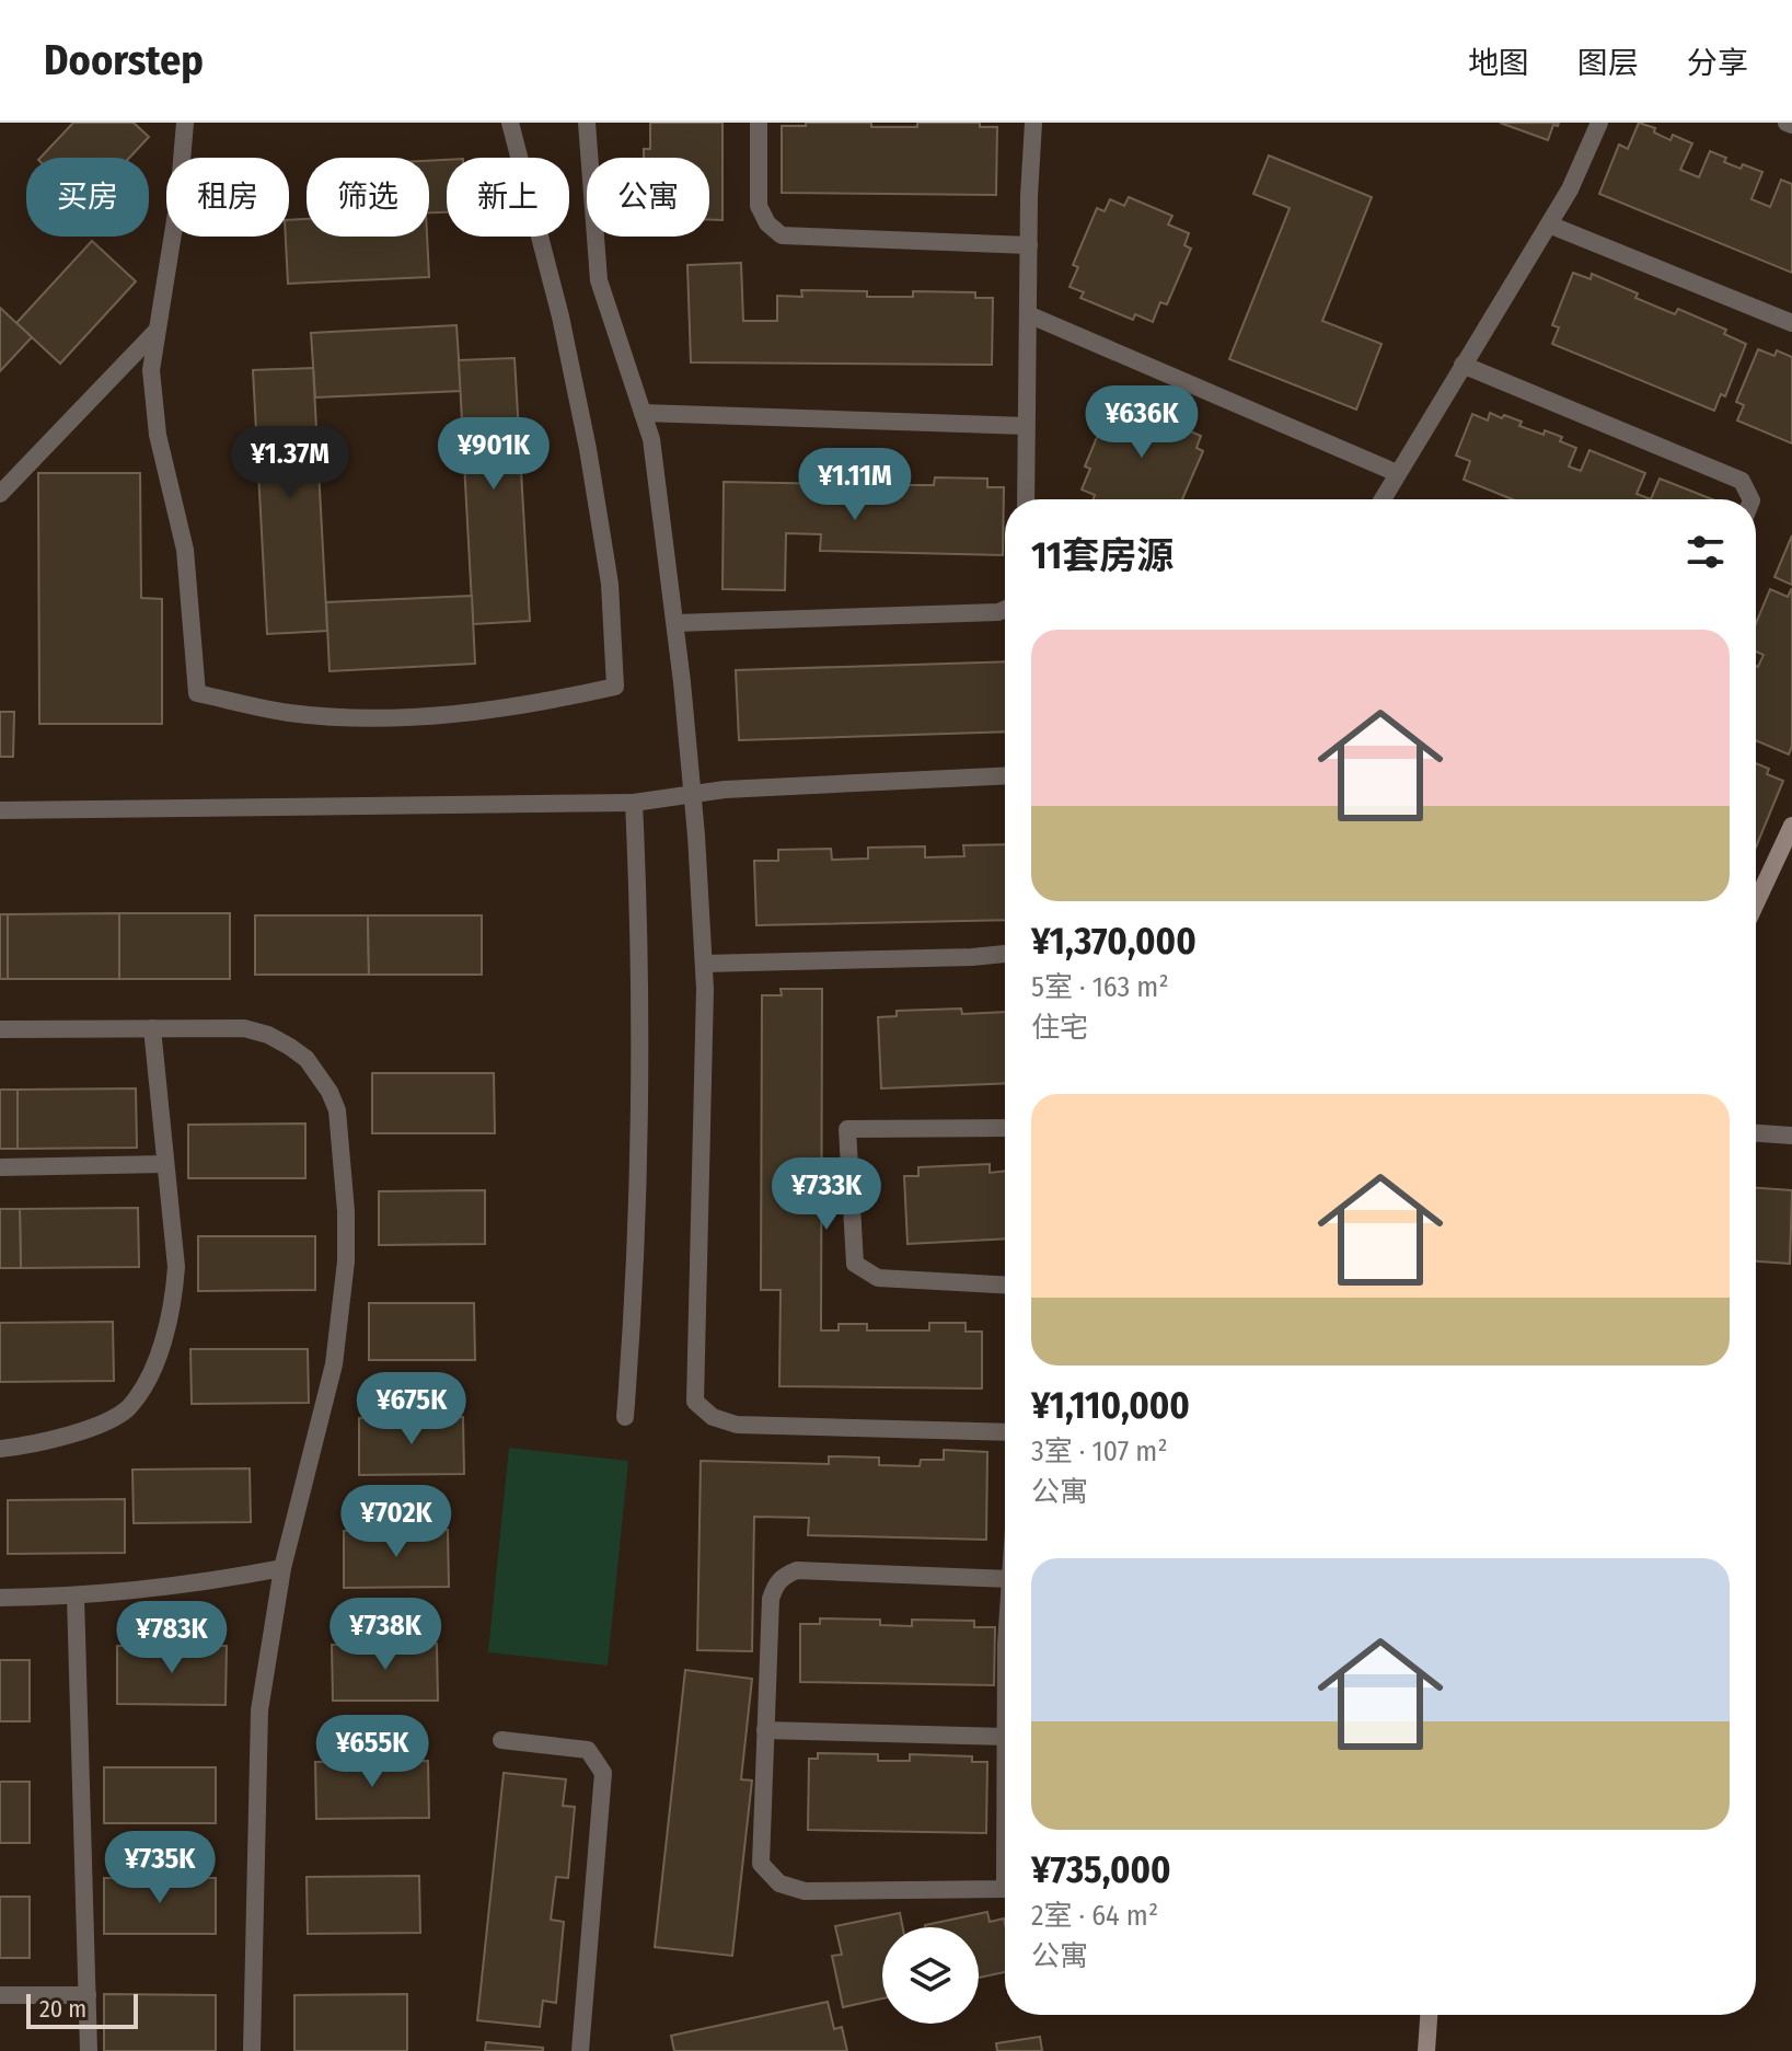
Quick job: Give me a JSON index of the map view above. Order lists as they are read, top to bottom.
{
  "scale_bar": "20 m",
  "page": {
    "header": "Doorstep",
    "nav": ["地图", "图层", "分享"],
    "chip": [
      "买房",
      "租房",
      "筛选",
      "新上",
      "公寓"
    ],
    "price": [
      "¥636K",
      "¥901K",
      "¥1.37M",
      "¥1.11M",
      "¥733K",
      "¥675K",
      "¥702K",
      "¥738K",
      "¥783K",
      "¥655K",
      "¥735K"
    ],
    "heading": "11套房源",
    "list": [
      {
        "name": "¥1,370,000",
        "note": "5室 · 163 m² · 住宅"
      },
      {
        "name": "¥1,110,000",
        "note": "3室 · 107 m² · 公寓"
      },
      {
        "name": "¥735,000",
        "note": "2室 · 64 m² · 公寓"
      }
    ],
    "scale": "20 m"
  }
}
